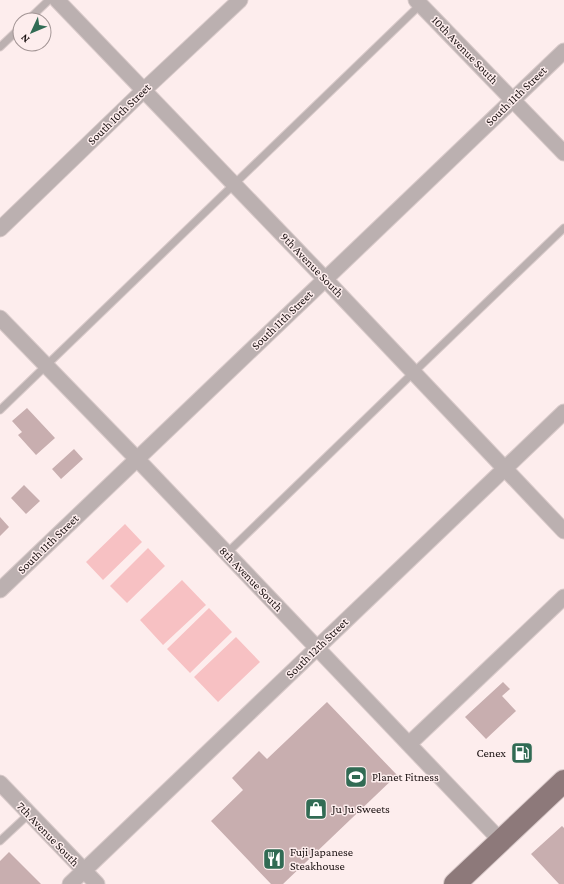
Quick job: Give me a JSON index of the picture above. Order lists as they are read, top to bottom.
{
  "streets": {
    "street": [
      "10th Avenue South",
      "South 11th Street",
      "South 10th Street",
      "9th Avenue South",
      "8th Avenue South",
      "South 12th Street",
      "7th Avenue South"
    ]
  },
  "crossings": [
    ["10th Avenue South", "South 11th Street"],
    ["South 11th Street", "9th Avenue South"],
    ["South 11th Street", "8th Avenue South"],
    ["South 10th Street", "9th Avenue South"],
    ["9th Avenue South", "South 12th Street"],
    ["8th Avenue South", "South 12th Street"],
    ["South 12th Street", "7th Avenue South"]
  ],
  "places": {
    "fuel station": ["Cenex"],
    "sports": ["Planet Fitness"],
    "shop": ["Ju Ju Sweets"],
    "restaurant": ["Fuji Japanese Steakhouse"]
  },
  "north": "bottom left"
}
